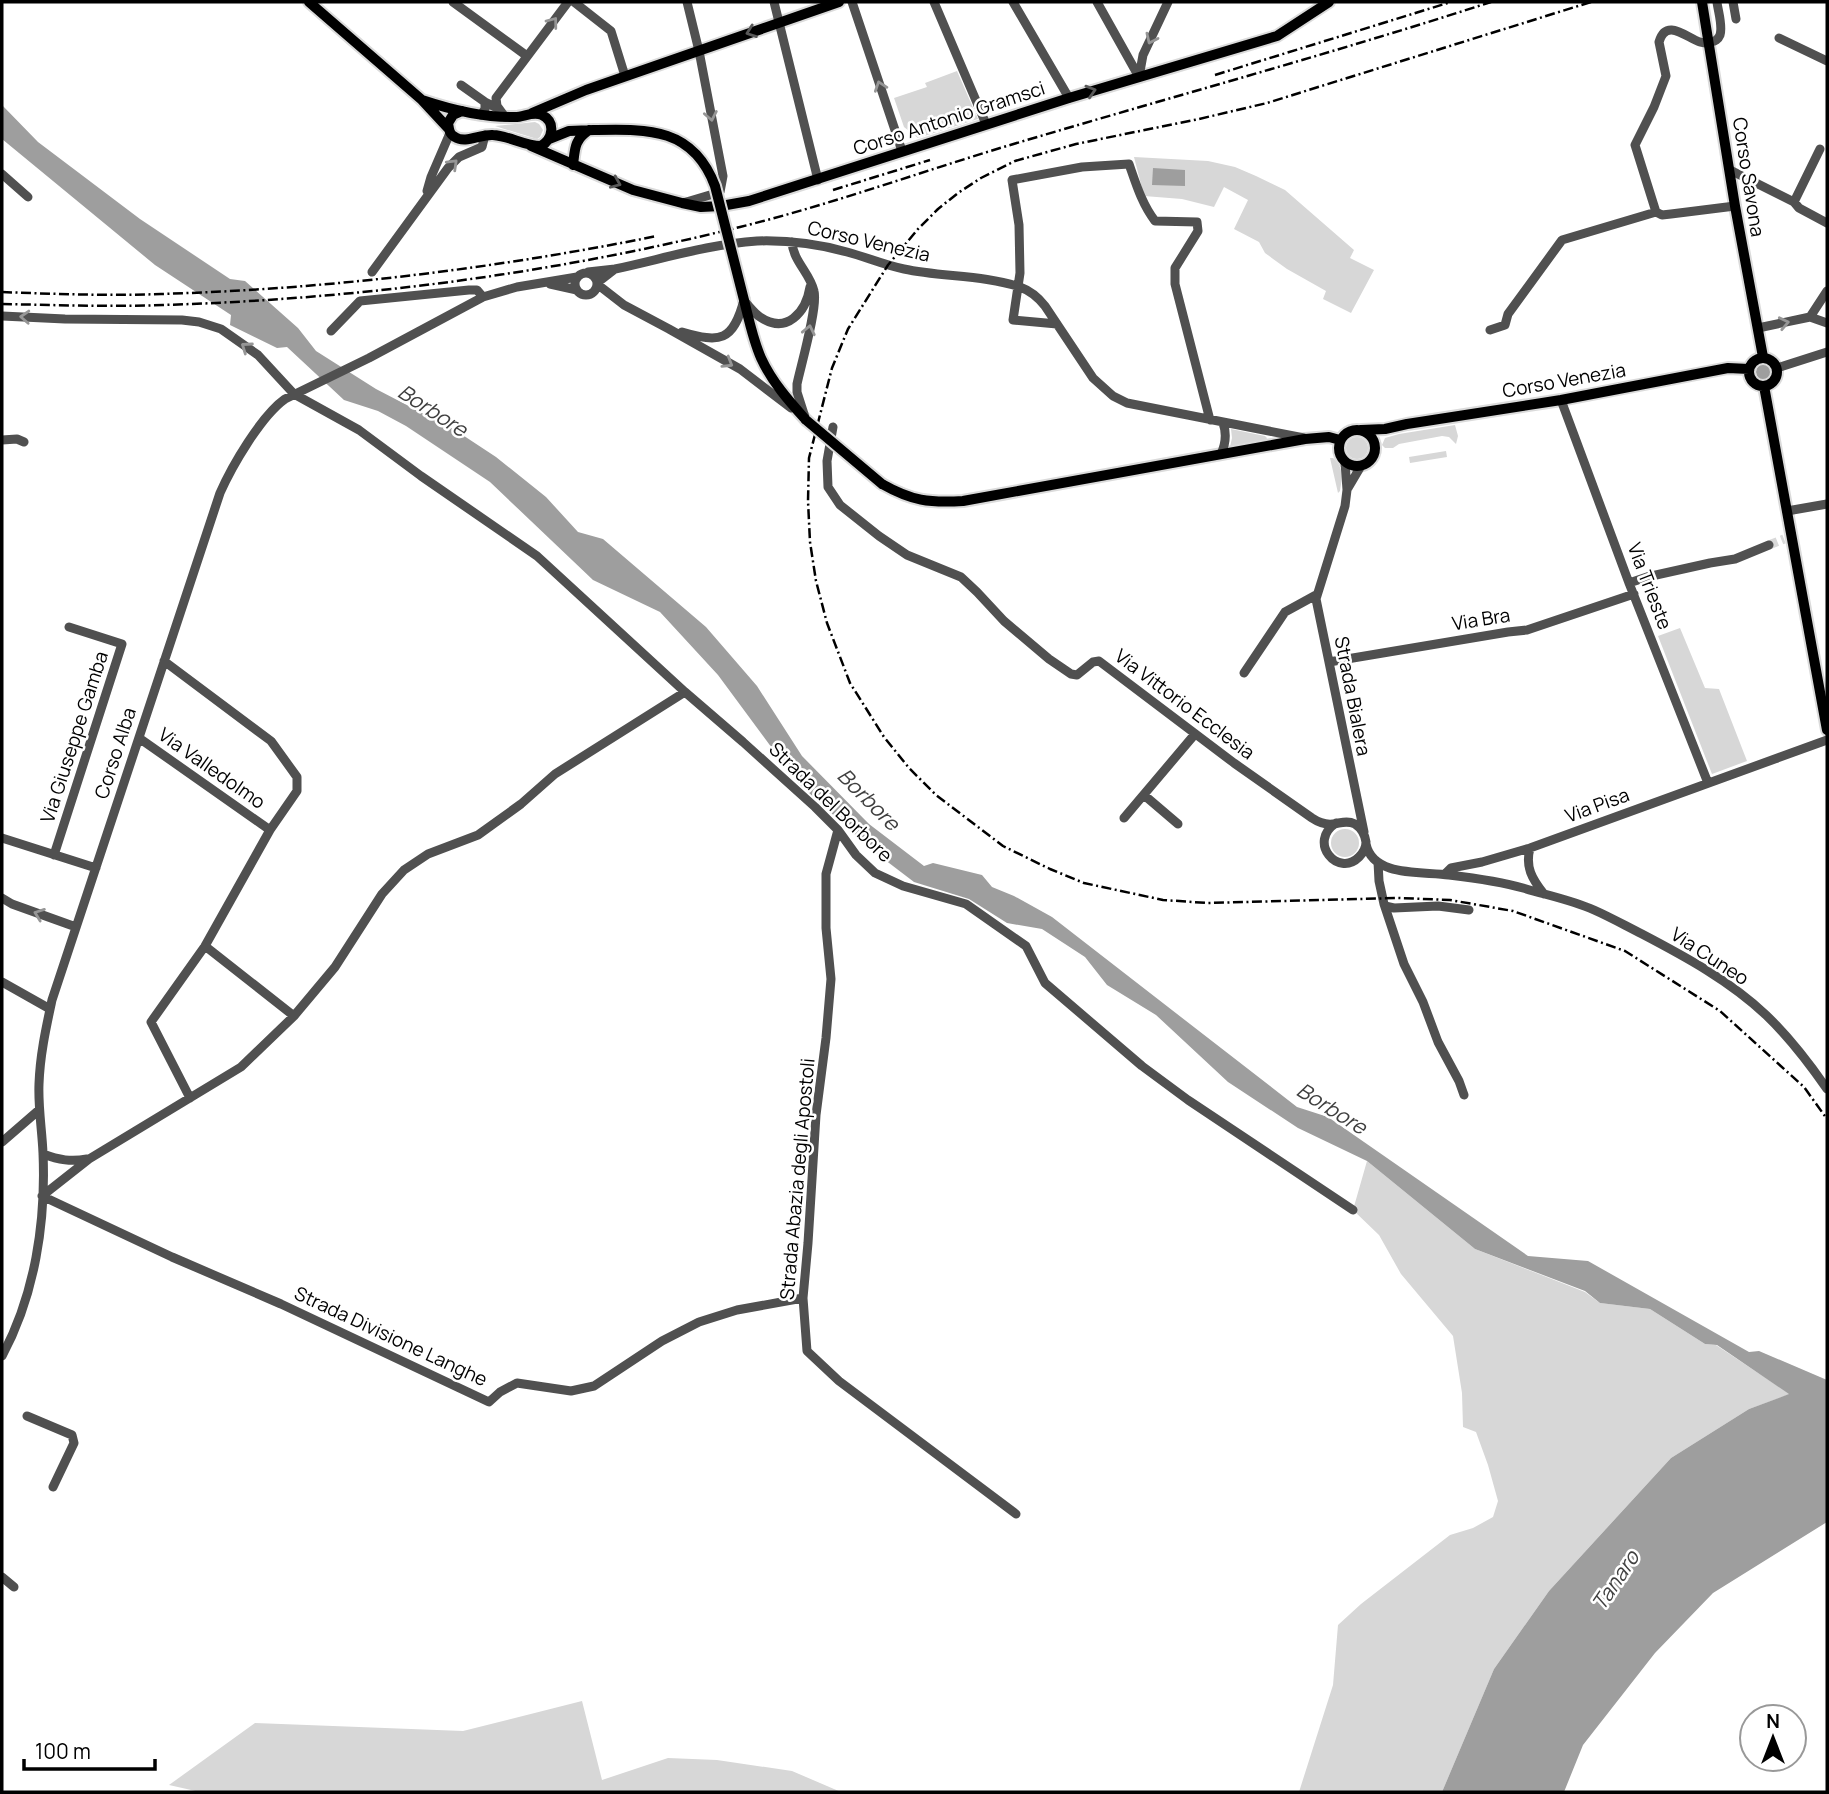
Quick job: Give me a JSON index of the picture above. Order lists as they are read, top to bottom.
{
  "streets": {
    "main road": ["Corso Antonio Gramsci", "Corso Savona", "Corso Venezia"],
    "street": [
      "Via Trieste",
      "Via Bra",
      "Strada Bialera",
      "Via Vittorio Ecclesia",
      "Via Giuseppe Gamba",
      "Corso Alba",
      "Via Valledolmo",
      "Strada del Borbore",
      "Via Pisa",
      "Via Cuneo",
      "Strada Abazia degli Apostoli",
      "Strada Divisione Langhe"
    ]
  },
  "crossings": [
    ["Corso Savona", "Corso Venezia"],
    ["Corso Venezia", "Via Trieste"],
    ["Corso Venezia", "Strada Bialera"],
    ["Corso Venezia", "Corso Alba"],
    ["Via Trieste", "Via Bra"],
    ["Via Trieste", "Via Pisa"],
    ["Via Bra", "Strada Bialera"],
    ["Strada Bialera", "Via Vittorio Ecclesia"],
    ["Strada Bialera", "Via Pisa"],
    ["Via Vittorio Ecclesia", "Via Pisa"],
    ["Corso Alba", "Via Valledolmo"],
    ["Corso Alba", "Strada del Borbore"],
    ["Corso Alba", "Strada Divisione Langhe"],
    ["Strada del Borbore", "Strada Abazia degli Apostoli"],
    ["Via Pisa", "Via Cuneo"],
    ["Strada Abazia degli Apostoli", "Strada Divisione Langhe"]
  ],
  "water": ["Borbore", "Tanaro"],
  "scale_bar": "100 m",
  "north": "top"
}
